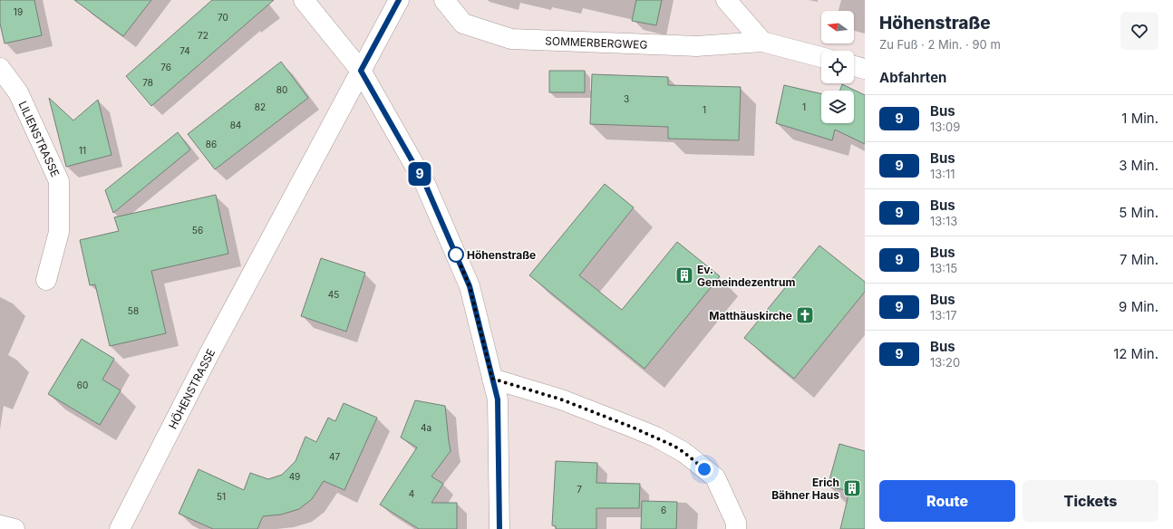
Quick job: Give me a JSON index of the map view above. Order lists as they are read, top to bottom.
{
  "streets": {
    "street": ["SOMMERBERGWEG", "LILIENSTRASSE", "HÖHENSTRASSE"]
  },
  "places": {
    "other": ["Höhenstraße"],
    "building": ["Ev. Gemeindezentrum", "Erich Bähner Haus"],
    "church": ["Matthäuskirche"]
  },
  "lines": ["bus line 9"],
  "house_numbers": [
    "19",
    "70",
    "72",
    "74",
    "76",
    "78",
    "80",
    "3",
    "82",
    "1",
    "1",
    "84",
    "86",
    "11",
    "56",
    "45",
    "58",
    "60",
    "4a",
    "47",
    "49",
    "7",
    "4",
    "51",
    "6"
  ],
  "north": "left",
  "page": {
    "on_map": "9",
    "heading": [
      ["Höhenstraße", "Zu Fuß · 2 Min. · 90 m"],
      "Abfahrten"
    ],
    "list": [
      {
        "mark": "9",
        "name": "Bus",
        "note": "13:09",
        "value": "1 Min."
      },
      {
        "mark": "9",
        "name": "Bus",
        "note": "13:11",
        "value": "3 Min."
      },
      {
        "mark": "9",
        "name": "Bus",
        "note": "13:13",
        "value": "5 Min."
      },
      {
        "mark": "9",
        "name": "Bus",
        "note": "13:15",
        "value": "7 Min."
      },
      {
        "mark": "9",
        "name": "Bus",
        "note": "13:17",
        "value": "9 Min."
      },
      {
        "mark": "9",
        "name": "Bus",
        "note": "13:20",
        "value": "12 Min."
      }
    ],
    "buttons": ["Route", "Tickets"]
  }
}
